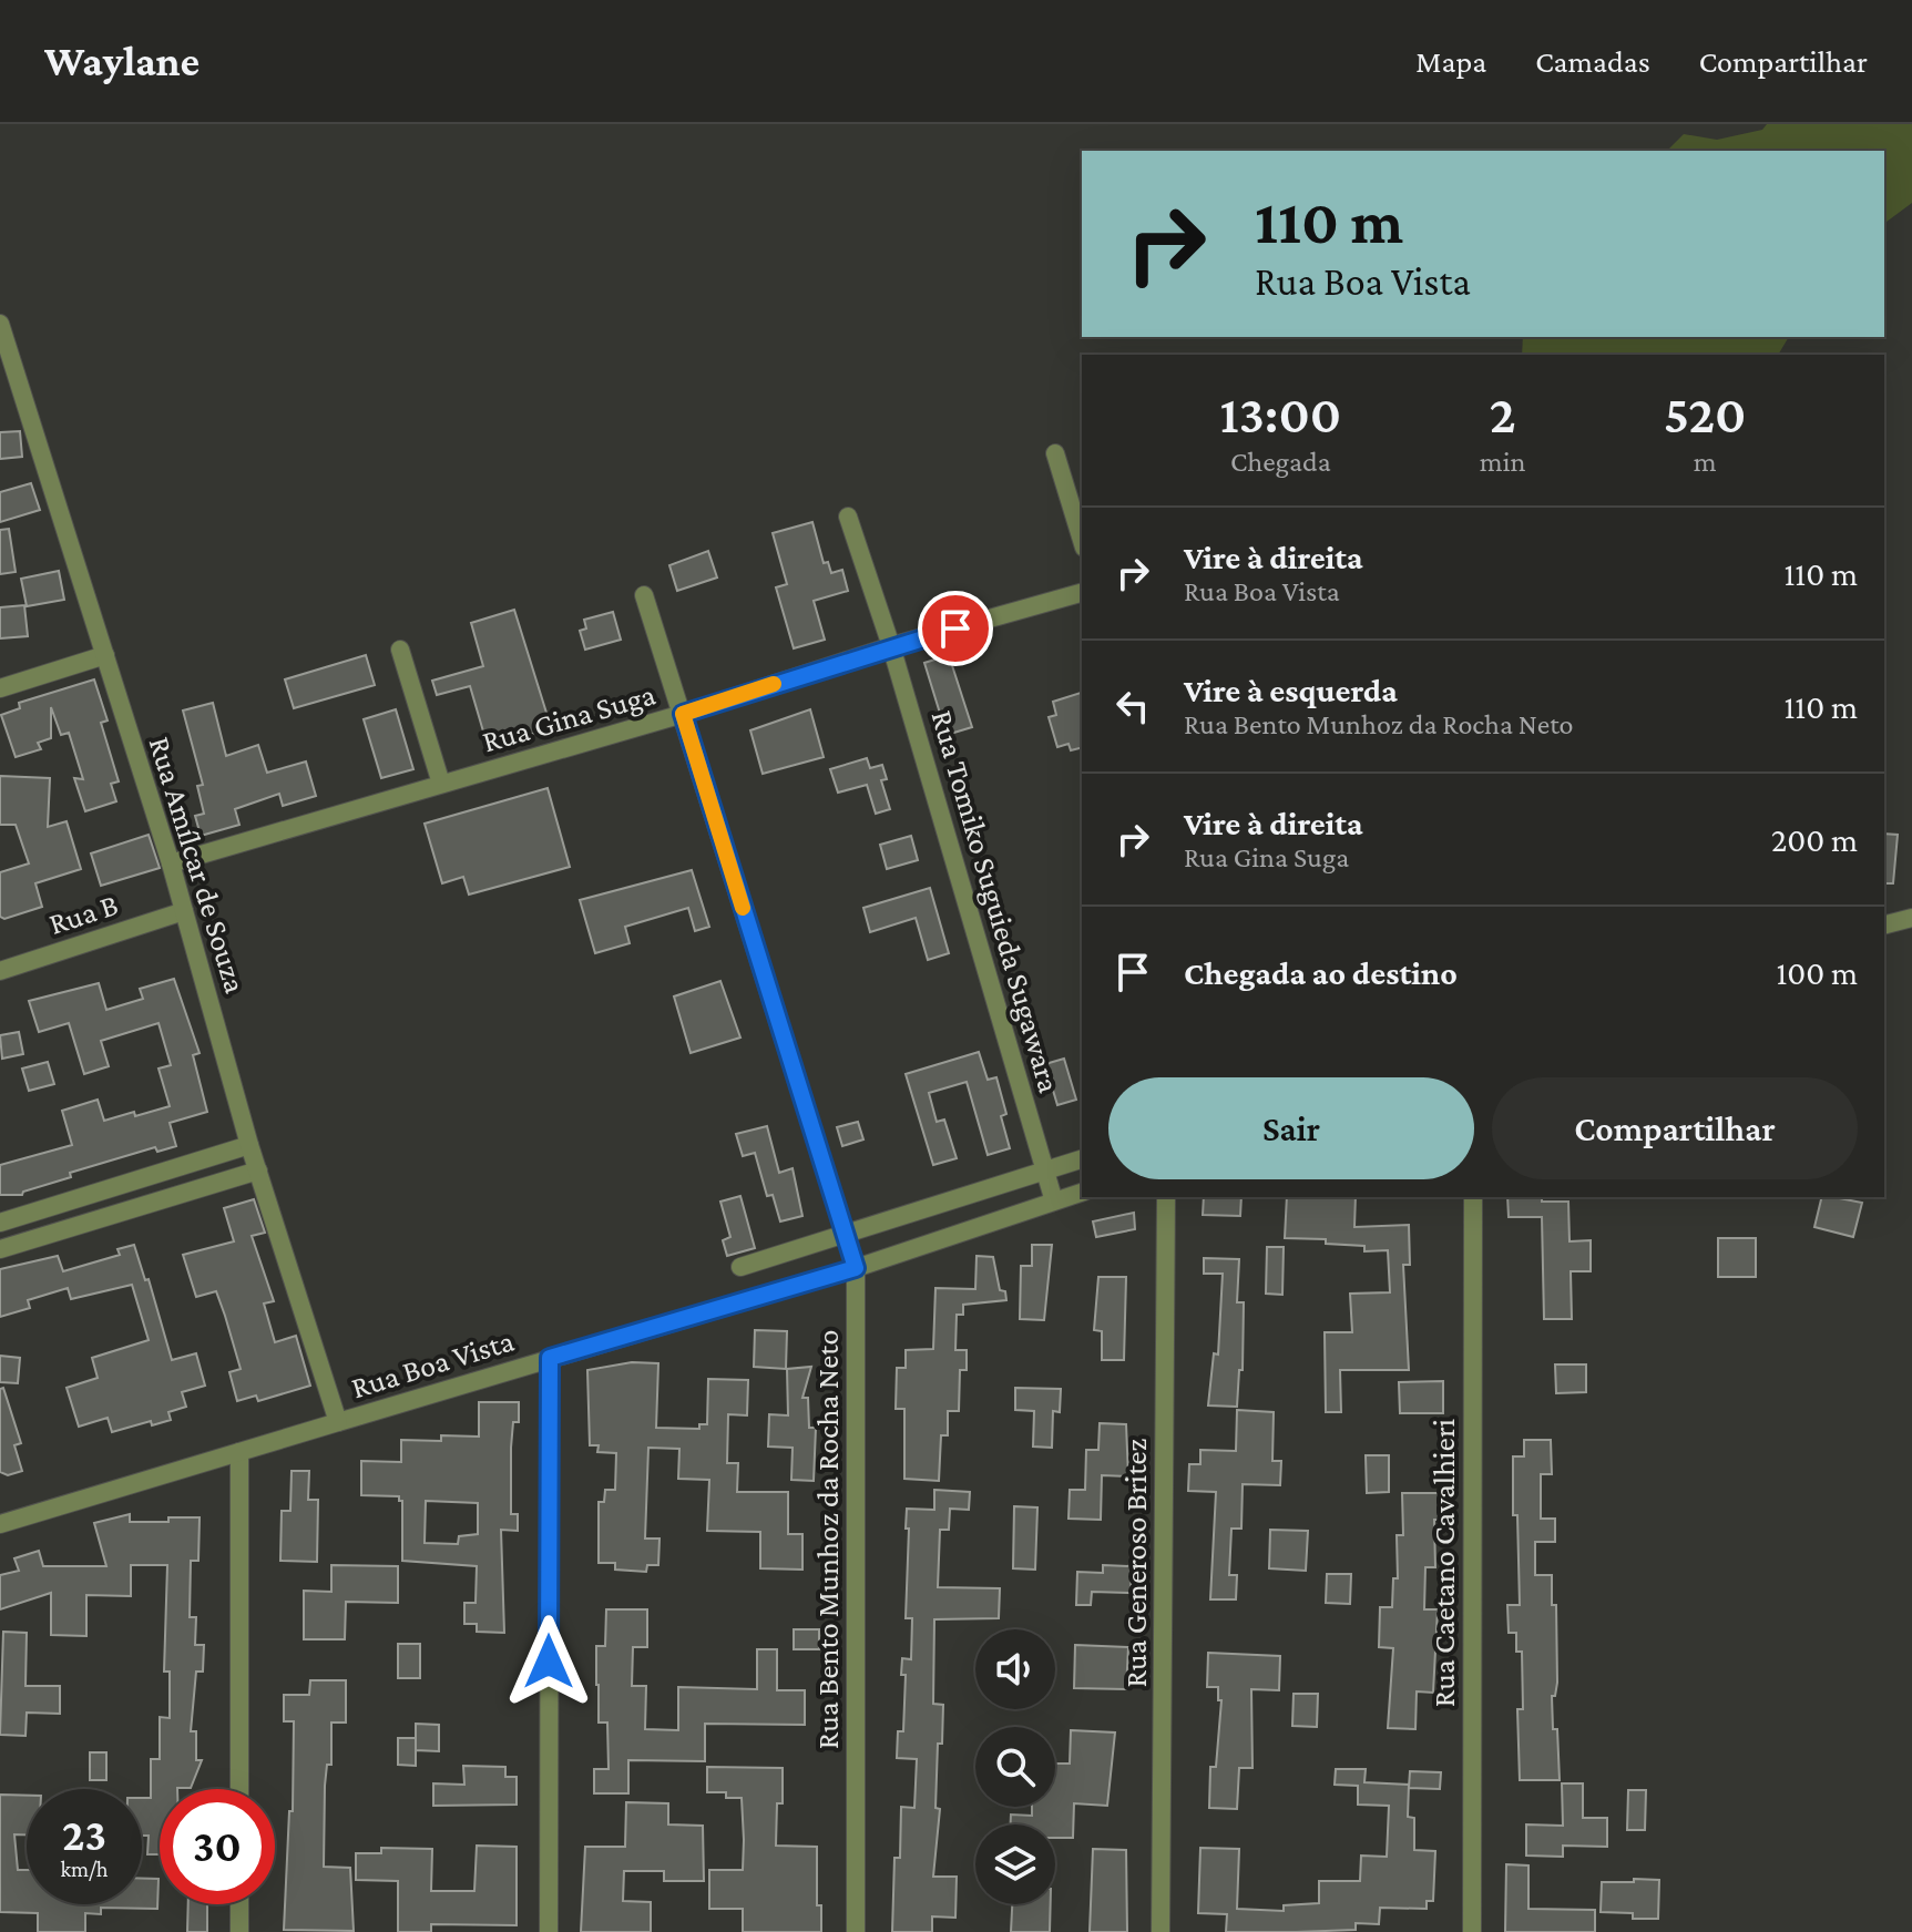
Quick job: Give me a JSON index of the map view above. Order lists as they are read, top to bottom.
{
  "streets": {
    "street": [
      "Rua Gina Suga",
      "Rua Amílcar de Souza",
      "Rua Tomiko Suguieda Sugawara",
      "Rua B",
      "Rua Boa Vista",
      "Rua Bento Munhoz da Rocha Neto",
      "Rua Generoso Britez",
      "Rua Caetano Cavalhieri"
    ]
  },
  "crossings": [
    ["Rua Gina Suga", "Rua Amílcar de Souza"],
    ["Rua Gina Suga", "Rua Tomiko Suguieda Sugawara"],
    ["Rua Gina Suga", "Rua Bento Munhoz da Rocha Neto"],
    ["Rua Amílcar de Souza", "Rua B"],
    ["Rua Amílcar de Souza", "Rua Boa Vista"],
    ["Rua Tomiko Suguieda Sugawara", "Rua Boa Vista"],
    ["Rua Boa Vista", "Rua Bento Munhoz da Rocha Neto"]
  ],
  "page": {
    "header": "Waylane",
    "nav": ["Mapa", "Camadas", "Compartilhar"],
    "turn": ["110 m", "Rua Boa Vista"],
    "eta": [
      "13:00",
      "Chegada",
      "2",
      "min",
      "520",
      "m"
    ],
    "list": [
      {
        "name": "Vire à direita",
        "note": "Rua Boa Vista",
        "value": "110 m"
      },
      {
        "name": "Vire à esquerda",
        "note": "Rua Bento Munhoz da Rocha Neto",
        "value": "110 m"
      },
      {
        "name": "Vire à direita",
        "note": "Rua Gina Suga",
        "value": "200 m"
      },
      {
        "name": "Chegada ao destino",
        "value": "100 m"
      }
    ],
    "buttons": ["Sair", "Compartilhar"],
    "speed": "23 km/h",
    "limit": "30"
  }
}
